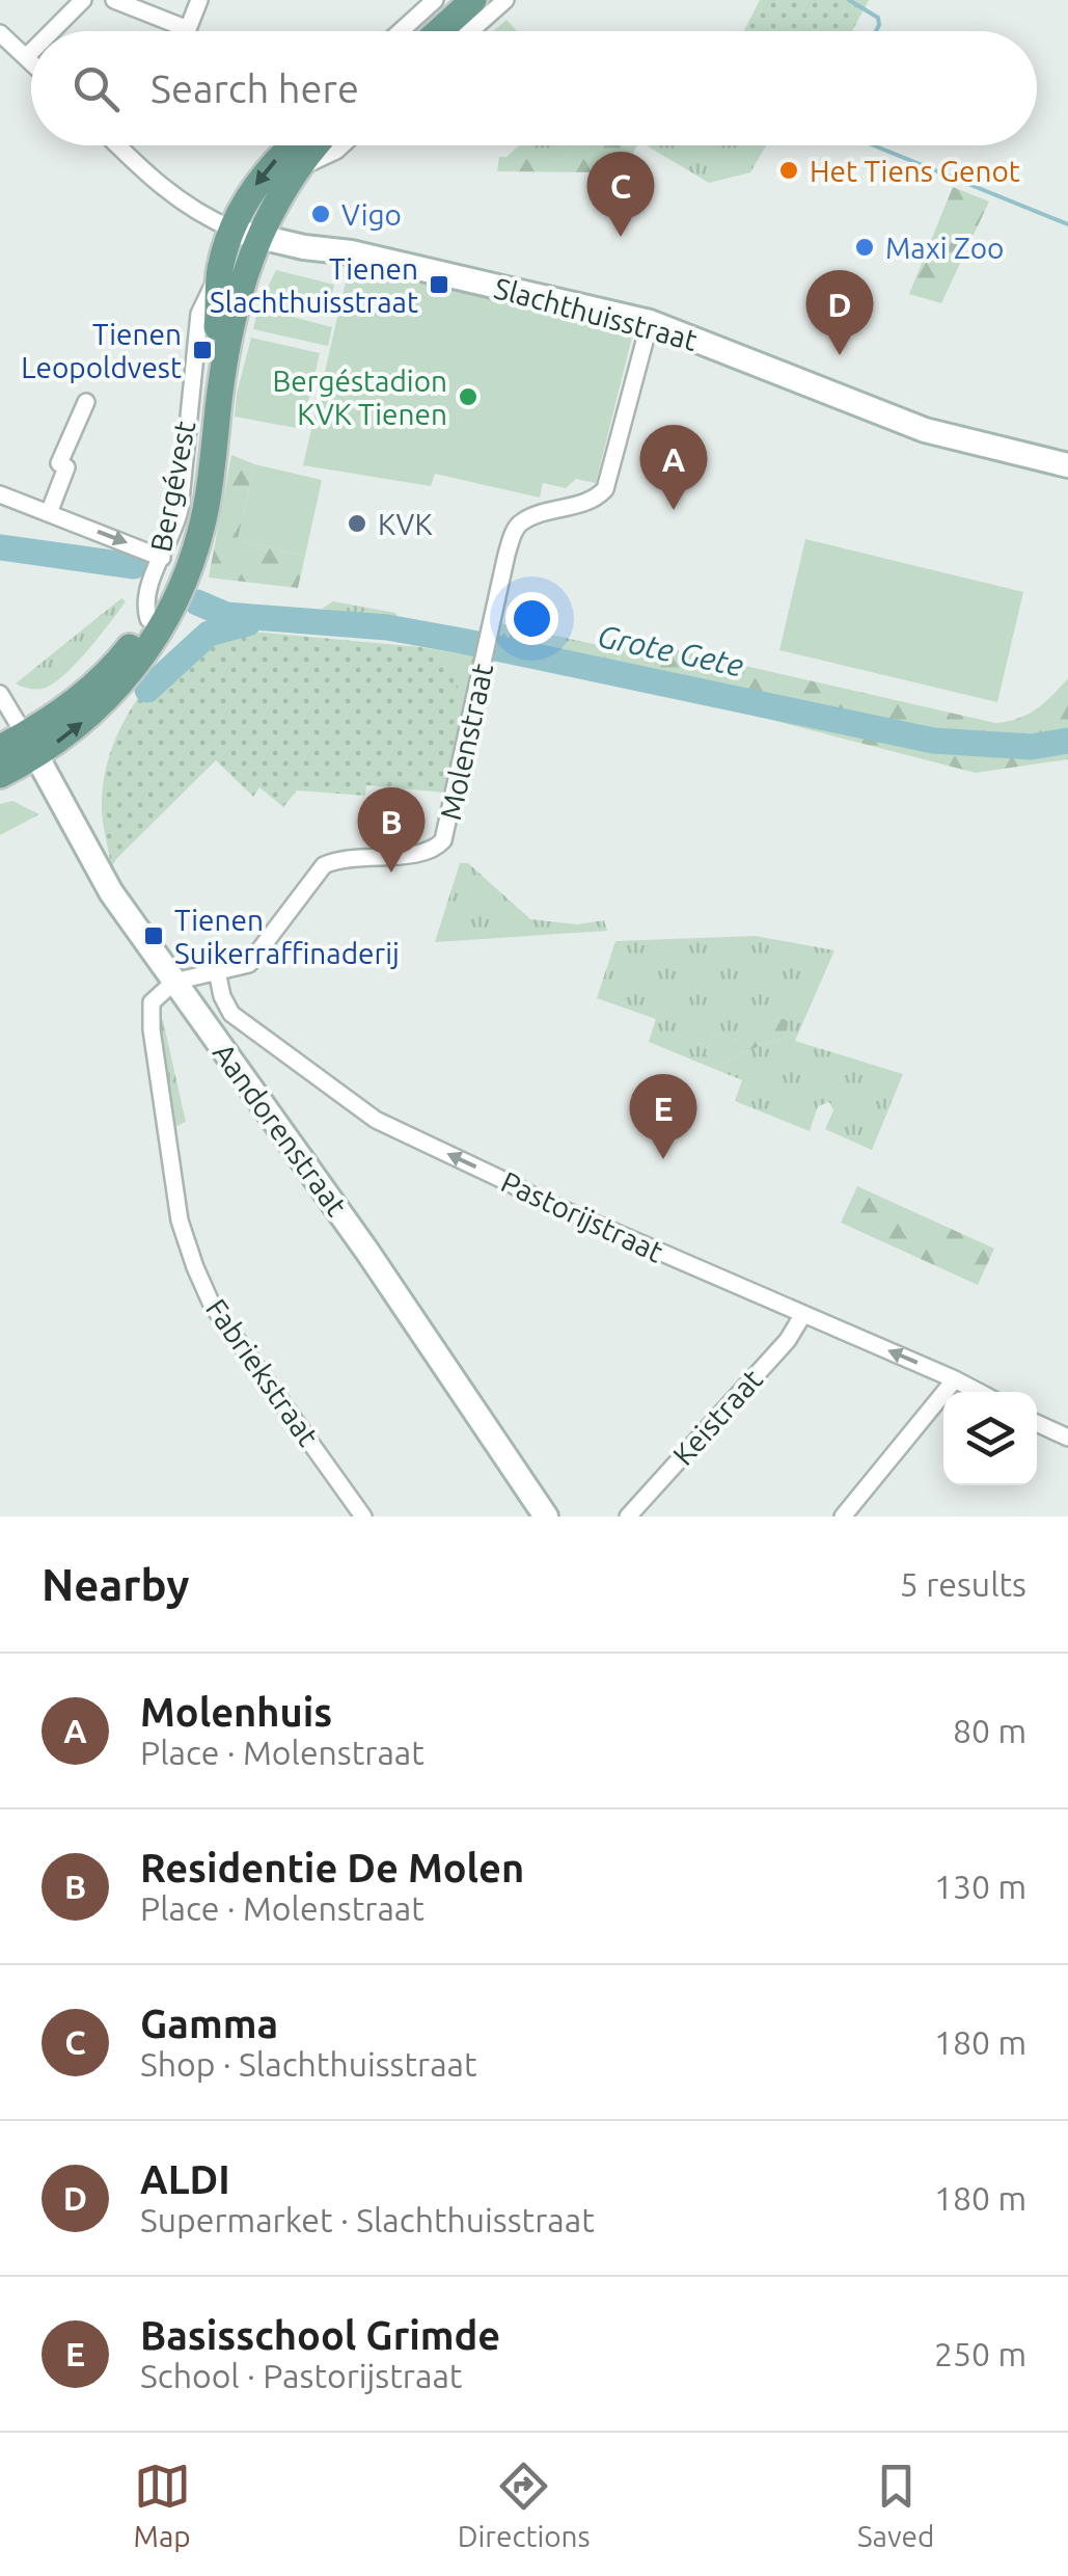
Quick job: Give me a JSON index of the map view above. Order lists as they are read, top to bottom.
{
  "streets": {
    "main road": ["Slachthuisstraat", "Bergévest", "Aandorenstraat"],
    "street": [
      "Molenstraat",
      "Pastorijstraat",
      "Fabriekstraat",
      "Keistraat"
    ]
  },
  "crossings": [
    ["Slachthuisstraat", "Bergévest"],
    ["Slachthuisstraat", "Molenstraat"],
    ["Bergévest", "Aandorenstraat"],
    ["Molenstraat", "Aandorenstraat"],
    ["Molenstraat", "Pastorijstraat"],
    ["Molenstraat", "Fabriekstraat"],
    ["Aandorenstraat", "Fabriekstraat"],
    ["Pastorijstraat", "Keistraat"]
  ],
  "one_way": ["Pastorijstraat"],
  "water": ["Grote Gete"],
  "places": {
    "other": [
      "Het Tiens Genot",
      "Vigo",
      "Maxi Zoo",
      "Bergéstadion KVK Tienen",
      "KVK"
    ],
    "transit": ["Tienen Slachthuisstraat", "Tienen Leopoldvest", "Tienen Suikerraffinaderij"]
  },
  "page": {
    "search": "Search here",
    "pins": [
      "C",
      "D",
      "A",
      "B",
      "E"
    ],
    "heading": ["Nearby", "5 results"],
    "list": [
      {
        "mark": "A",
        "name": "Molenhuis",
        "note": "Place · Molenstraat",
        "value": "80 m"
      },
      {
        "mark": "B",
        "name": "Residentie De Molen",
        "note": "Place · Molenstraat",
        "value": "130 m"
      },
      {
        "mark": "C",
        "name": "Gamma",
        "note": "Shop · Slachthuisstraat",
        "value": "180 m"
      },
      {
        "mark": "D",
        "name": "ALDI",
        "note": "Supermarket · Slachthuisstraat",
        "value": "180 m"
      },
      {
        "mark": "E",
        "name": "Basisschool Grimde",
        "note": "School · Pastorijstraat",
        "value": "250 m"
      }
    ],
    "nav": ["Map", "Directions", "Saved"]
  }
}
